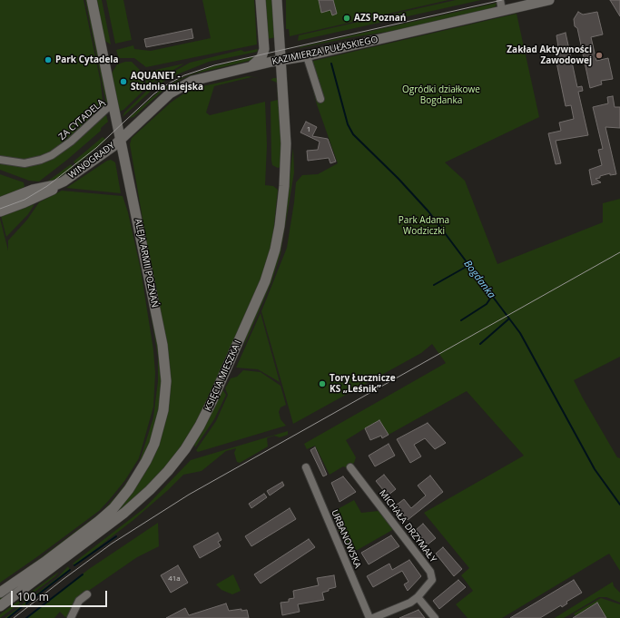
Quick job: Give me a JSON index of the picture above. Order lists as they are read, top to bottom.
{
  "streets": {
    "street": [
      "KAZIMIERZA PUŁASKIEGO",
      "ZA CYTADELĄ",
      "WINOGRADY",
      "ALEJA ARMII POZNAŃ",
      "KSIĘCIA MIESZKA I",
      "MICHAŁA DRZYMAŁY",
      "URBANOWSKA"
    ]
  },
  "crossings": [
    ["KAZIMIERZA PUŁASKIEGO", "WINOGRADY"],
    ["KAZIMIERZA PUŁASKIEGO", "ALEJA ARMII POZNAŃ"],
    ["KAZIMIERZA PUŁASKIEGO", "KSIĘCIA MIESZKA I"],
    ["ZA CYTADELĄ", "ALEJA ARMII POZNAŃ"],
    ["WINOGRADY", "ALEJA ARMII POZNAŃ"]
  ],
  "water": ["Bogdanka"],
  "parks": ["Ogródki działkowe Bogdanka", "Park Adama Wodziczki"],
  "places": [
    "AZS Poznań",
    "Zakład Aktywności Zawodowej",
    "Park Cytadela",
    "AQUANET - Studnia miejska",
    "Tory Łucznicze KS „Leśnik”"
  ],
  "house_numbers": ["1", "41a"],
  "scale_bar": "100 m"
}
